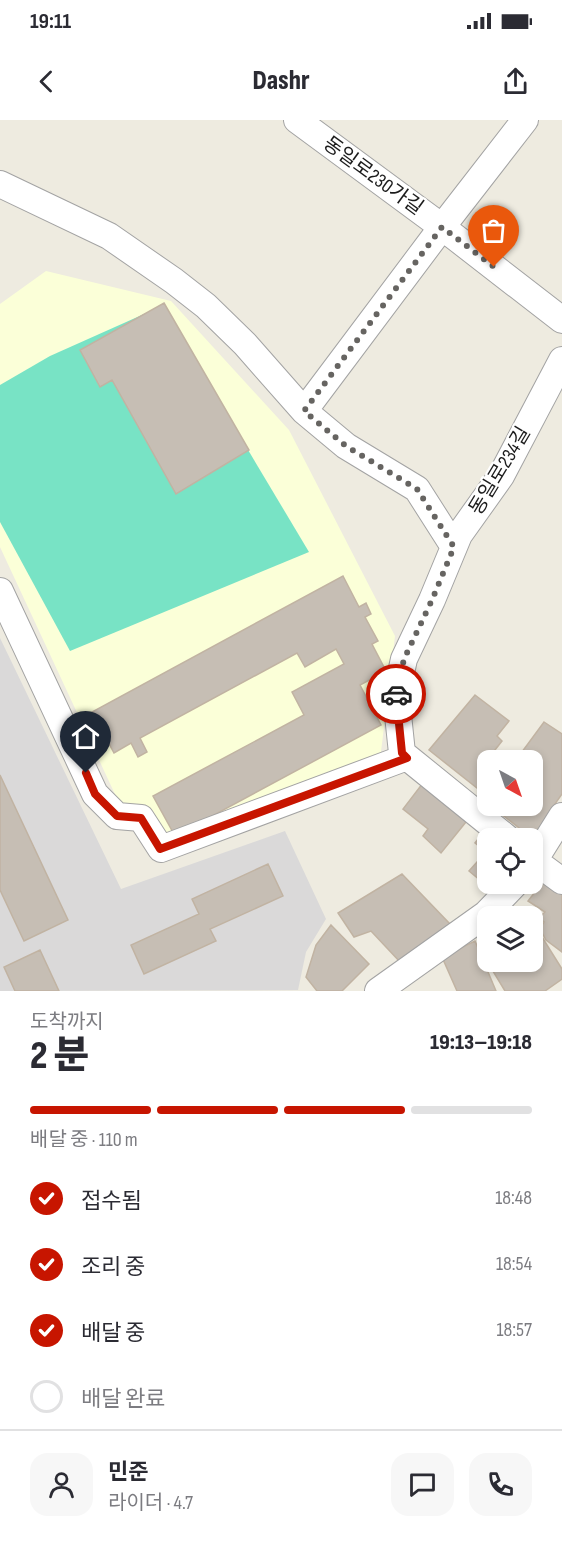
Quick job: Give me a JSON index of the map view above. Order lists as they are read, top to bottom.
{
  "streets": {
    "street": ["동일로230가길", "동일로234길"]
  },
  "north": "bottom right",
  "page": {
    "status": "19:11",
    "header": "Dashr",
    "heading": ["2 분", "도착까지", "19:13–19:18"],
    "panel": ["민준", "라이더 · 4.7"],
    "bar": "배달 중 · 110 m",
    "list": [
      ["접수됨", "18:48"],
      ["조리 중", "18:54"],
      ["배달 중", "18:57"],
      "배달 완료"
    ]
  }
}
